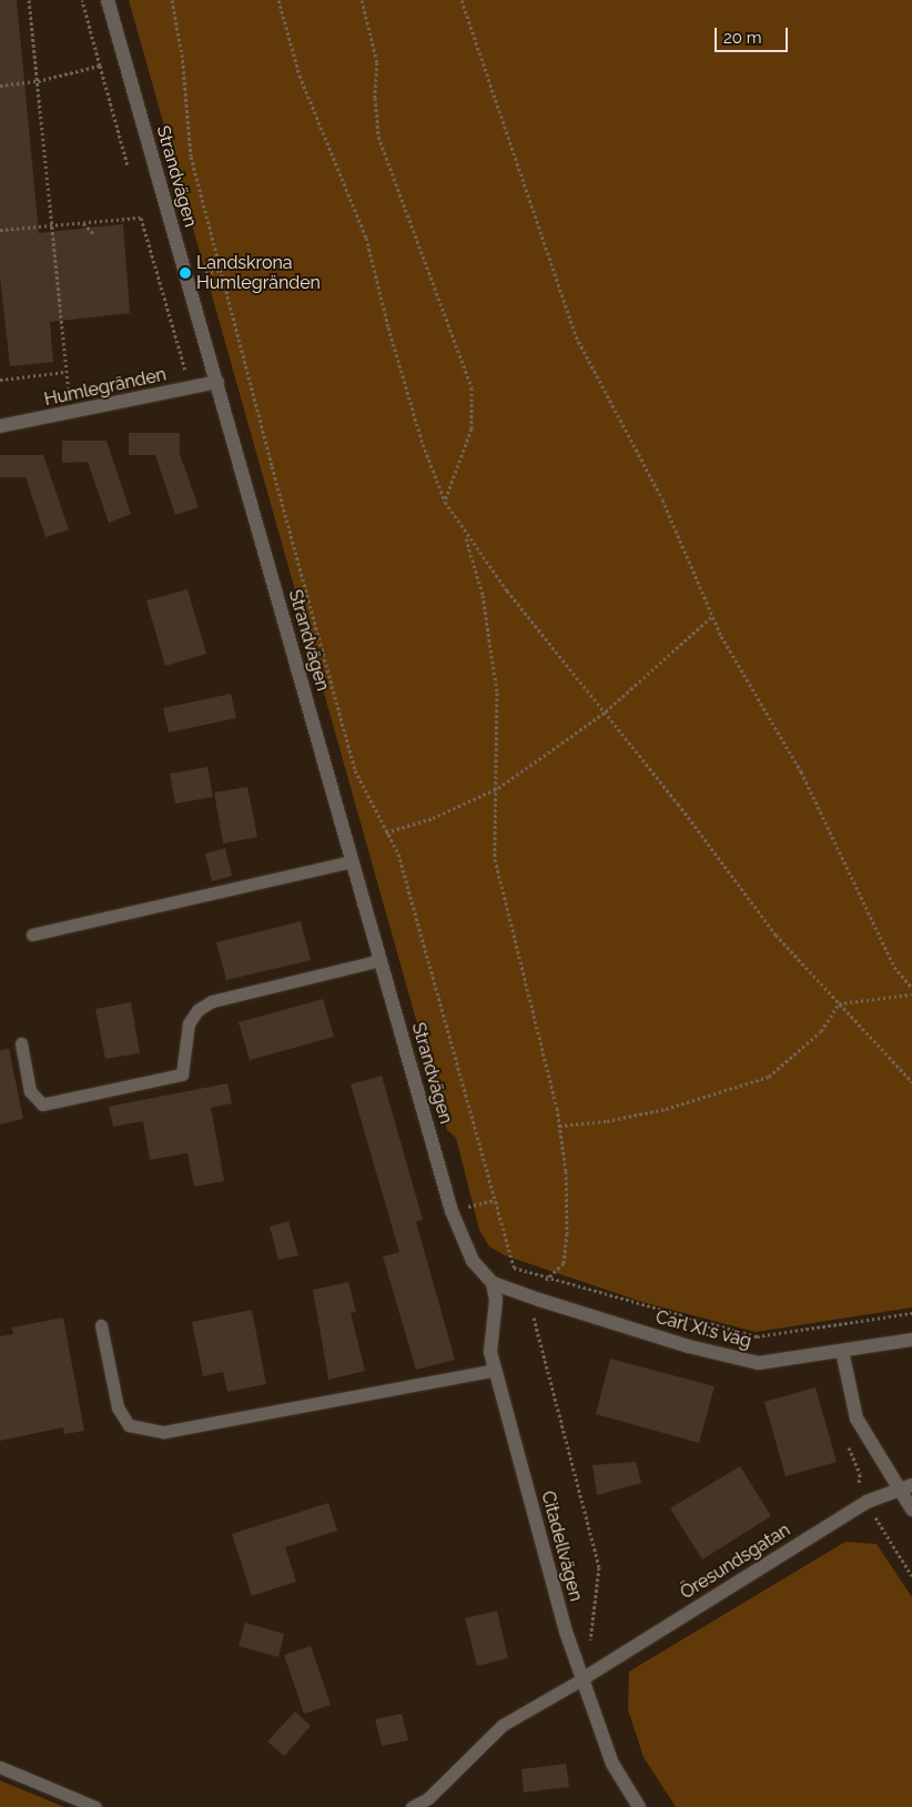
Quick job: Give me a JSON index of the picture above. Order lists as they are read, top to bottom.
{
  "streets": {
    "street": [
      "Strandvägen",
      "Humlegränden",
      "Carl XI:s väg",
      "Citadellvägen",
      "Öresundsgatan"
    ]
  },
  "crossings": [
    ["Strandvägen", "Humlegränden"],
    ["Strandvägen", "Carl XI:s väg"],
    ["Strandvägen", "Citadellvägen"],
    ["Carl XI:s väg", "Citadellvägen"],
    ["Citadellvägen", "Öresundsgatan"]
  ],
  "places": ["Landskrona Humlegränden"],
  "scale_bar": "20 m"
}
